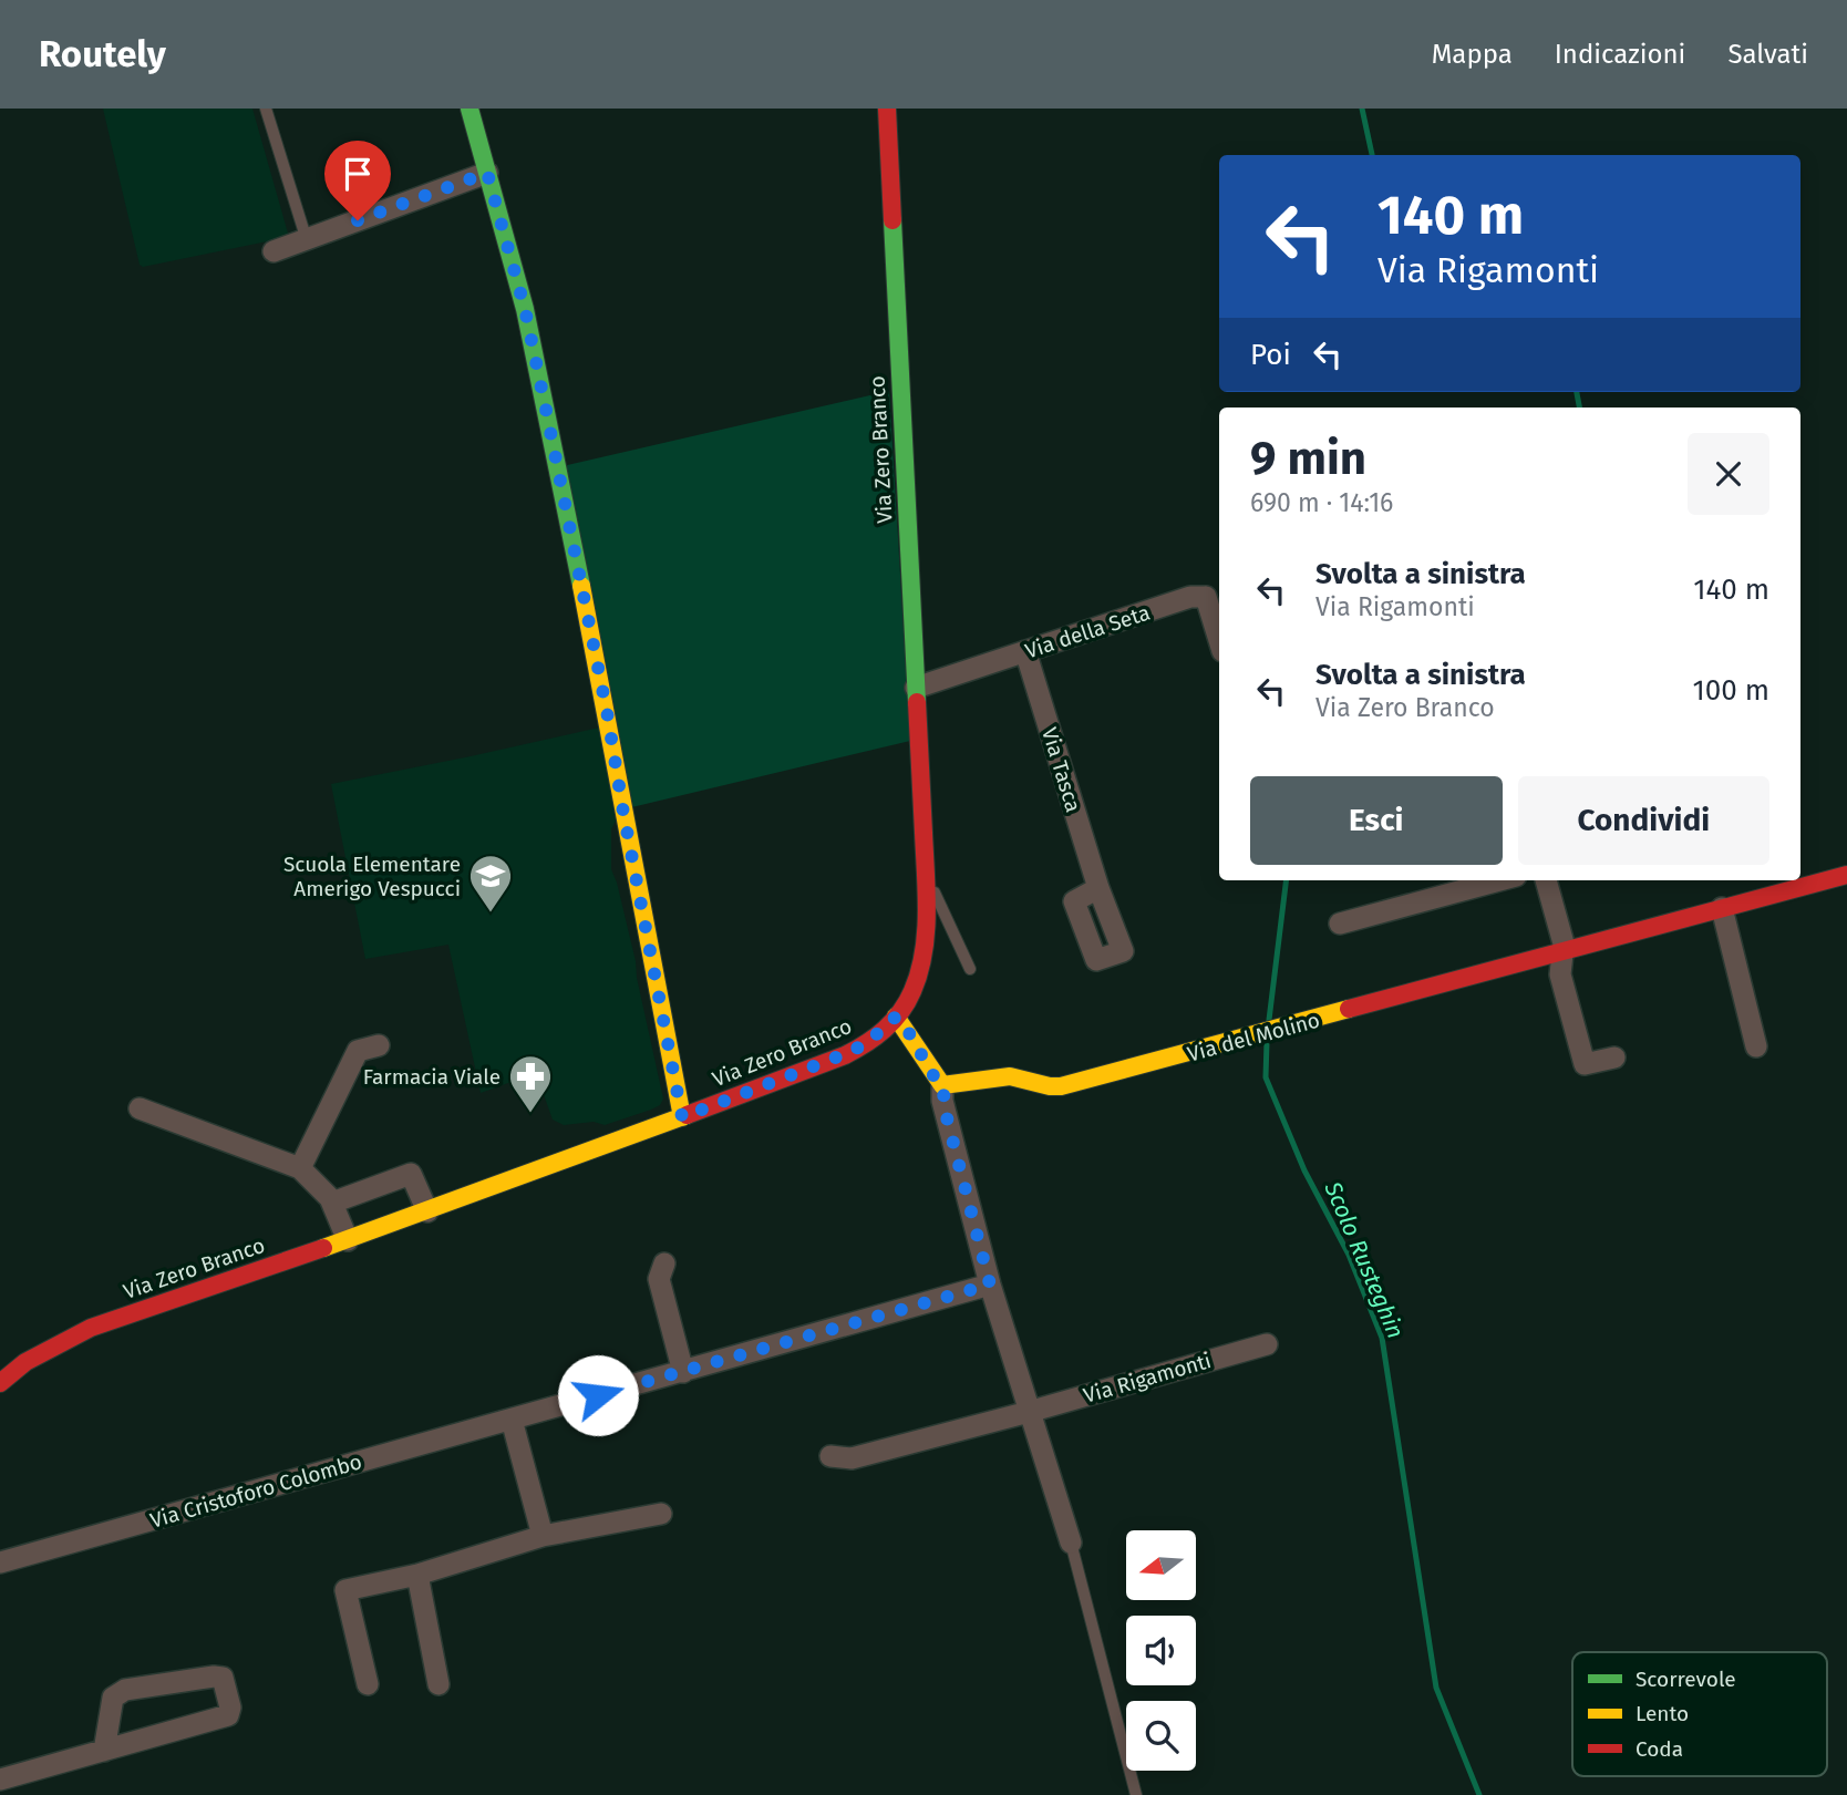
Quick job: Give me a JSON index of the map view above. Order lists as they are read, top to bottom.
{
  "streets": {
    "street": [
      "Via Zero Branco",
      "Via della Seta",
      "Via Tasca",
      "Via del Molino",
      "Via Rigamonti",
      "Via Cristoforo Colombo"
    ]
  },
  "crossings": [
    ["Via Zero Branco", "Via della Seta"],
    ["Via della Seta", "Via Tasca"]
  ],
  "water": ["Scolo Rusteghin"],
  "places": {
    "school or university": ["Scuola Elementare Amerigo Vespucci"],
    "pharmacy": ["Farmacia Viale"]
  },
  "legend": ["Scorrevole", "Lento", "Coda"],
  "north": "left",
  "page": {
    "header": "Routely",
    "nav": ["Mappa", "Indicazioni", "Salvati"],
    "turn": ["140 m", "Via Rigamonti"],
    "then": "Poi",
    "heading": ["9 min", "690 m · 14:16"],
    "list": [
      {
        "name": "Svolta a sinistra",
        "note": "Via Rigamonti",
        "value": "140 m"
      },
      {
        "name": "Svolta a sinistra",
        "note": "Via Zero Branco",
        "value": "100 m"
      }
    ],
    "buttons": ["Esci", "Condividi"]
  }
}
